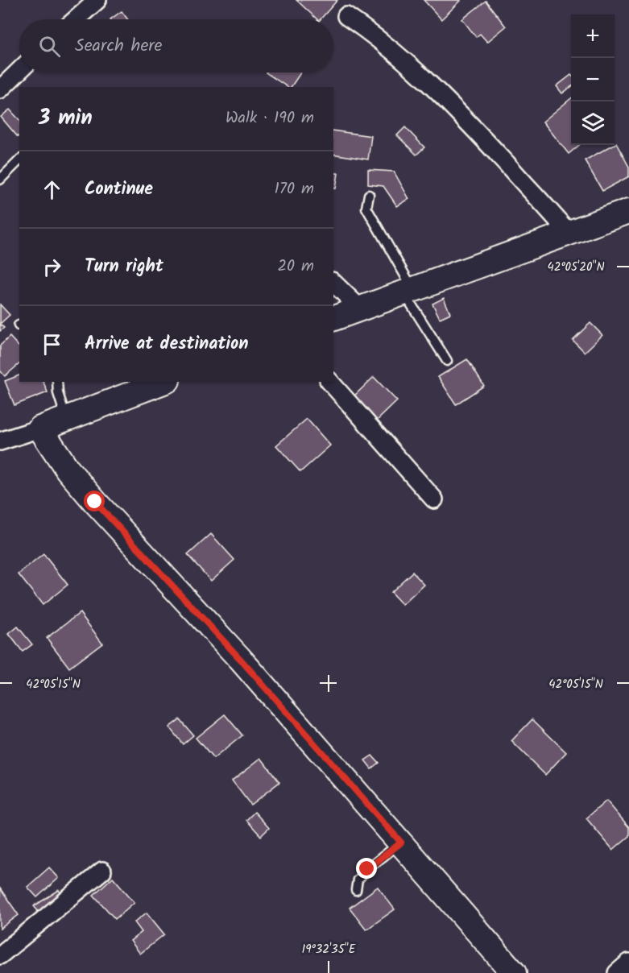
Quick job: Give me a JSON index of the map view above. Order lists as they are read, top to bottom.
{
  "page": {
    "map_buttons": ["+", "−"],
    "search": "Search here",
    "heading": ["3 min", "Walk · 190 m"],
    "list": [
      ["Continue", "170 m"],
      ["Turn right", "20 m"],
      "Arrive at destination"
    ]
  },
  "coordinates": ["42°05'20\"N", "42°05'15\"N", "19°32'35\"E"]
}
